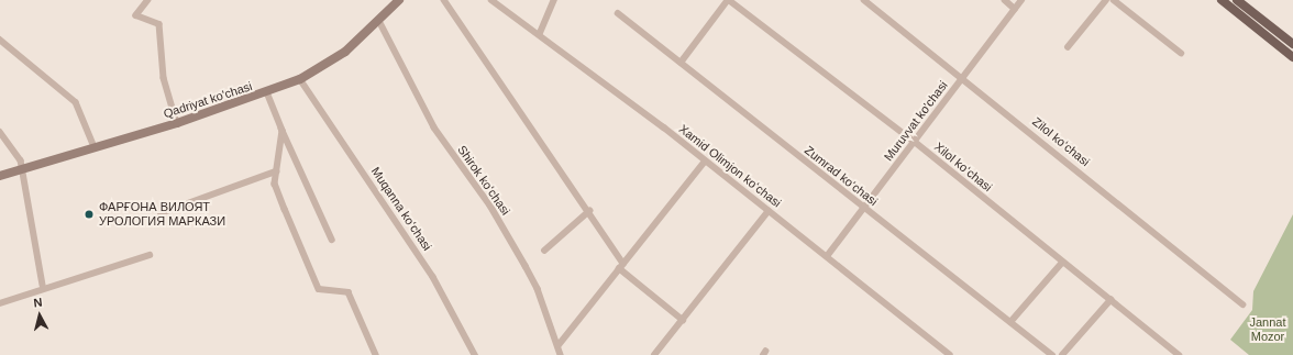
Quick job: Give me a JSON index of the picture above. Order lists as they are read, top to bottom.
{
  "streets": {
    "street": [
      "Qadriyat ko'chasi",
      "Muruvvat ko'chasi",
      "Zilol koʻchasi",
      "Xamid Olimjon koʻchasi",
      "Xilol koʻchasi",
      "Zumrad koʻchasi",
      "Shirok koʻchasi",
      "Muqanna koʻchasi"
    ]
  },
  "crossings": [
    ["Qadriyat ko'chasi", "Shirok koʻchasi"],
    ["Qadriyat ko'chasi", "Muqanna koʻchasi"],
    ["Muruvvat ko'chasi", "Zilol koʻchasi"],
    ["Muruvvat ko'chasi", "Xamid Olimjon koʻchasi"],
    ["Muruvvat ko'chasi", "Xilol koʻchasi"],
    ["Muruvvat ko'chasi", "Zumrad koʻchasi"]
  ],
  "parks": ["Jannat Mozor"],
  "places": ["ФАРҒОНА ВИЛОЯТ УРОЛОГИЯ МАРКАЗИ"],
  "north": "top"
}
